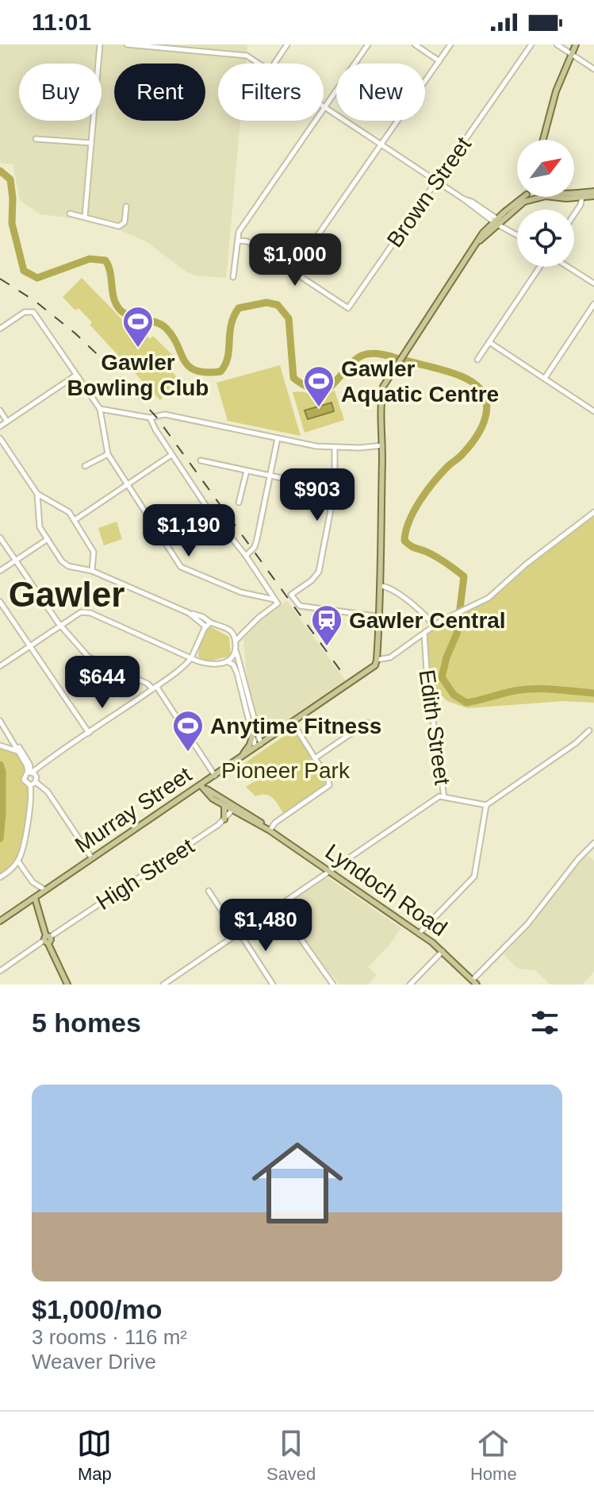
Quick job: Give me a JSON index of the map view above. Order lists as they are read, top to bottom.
{
  "streets": {
    "main road": ["Murray Street", "Lyndoch Road"],
    "street": ["Brown Street", "Edith Street", "High Street"]
  },
  "crossings": [
    ["Edith Street", "Lyndoch Road"],
    ["Murray Street", "Lyndoch Road"],
    ["High Street", "Lyndoch Road"]
  ],
  "districts": ["Gawler"],
  "parks": ["Pioneer Park"],
  "places": {
    "sports": ["Gawler Bowling Club", "Gawler Aquatic Centre", "Anytime Fitness"],
    "station": ["Gawler Central"]
  },
  "north": "top right",
  "page": {
    "status": "11:01",
    "chip": [
      "Buy",
      "Rent",
      "Filters",
      "New"
    ],
    "price": [
      "$1,000",
      "$903",
      "$1,190",
      "$644",
      "$1,480"
    ],
    "heading": "5 homes",
    "list": [
      {
        "name": "$1,000/mo",
        "note": "3 rooms · 116 m² · Weaver Drive"
      }
    ],
    "tabs": ["Map", "Saved", "Home"]
  }
}
